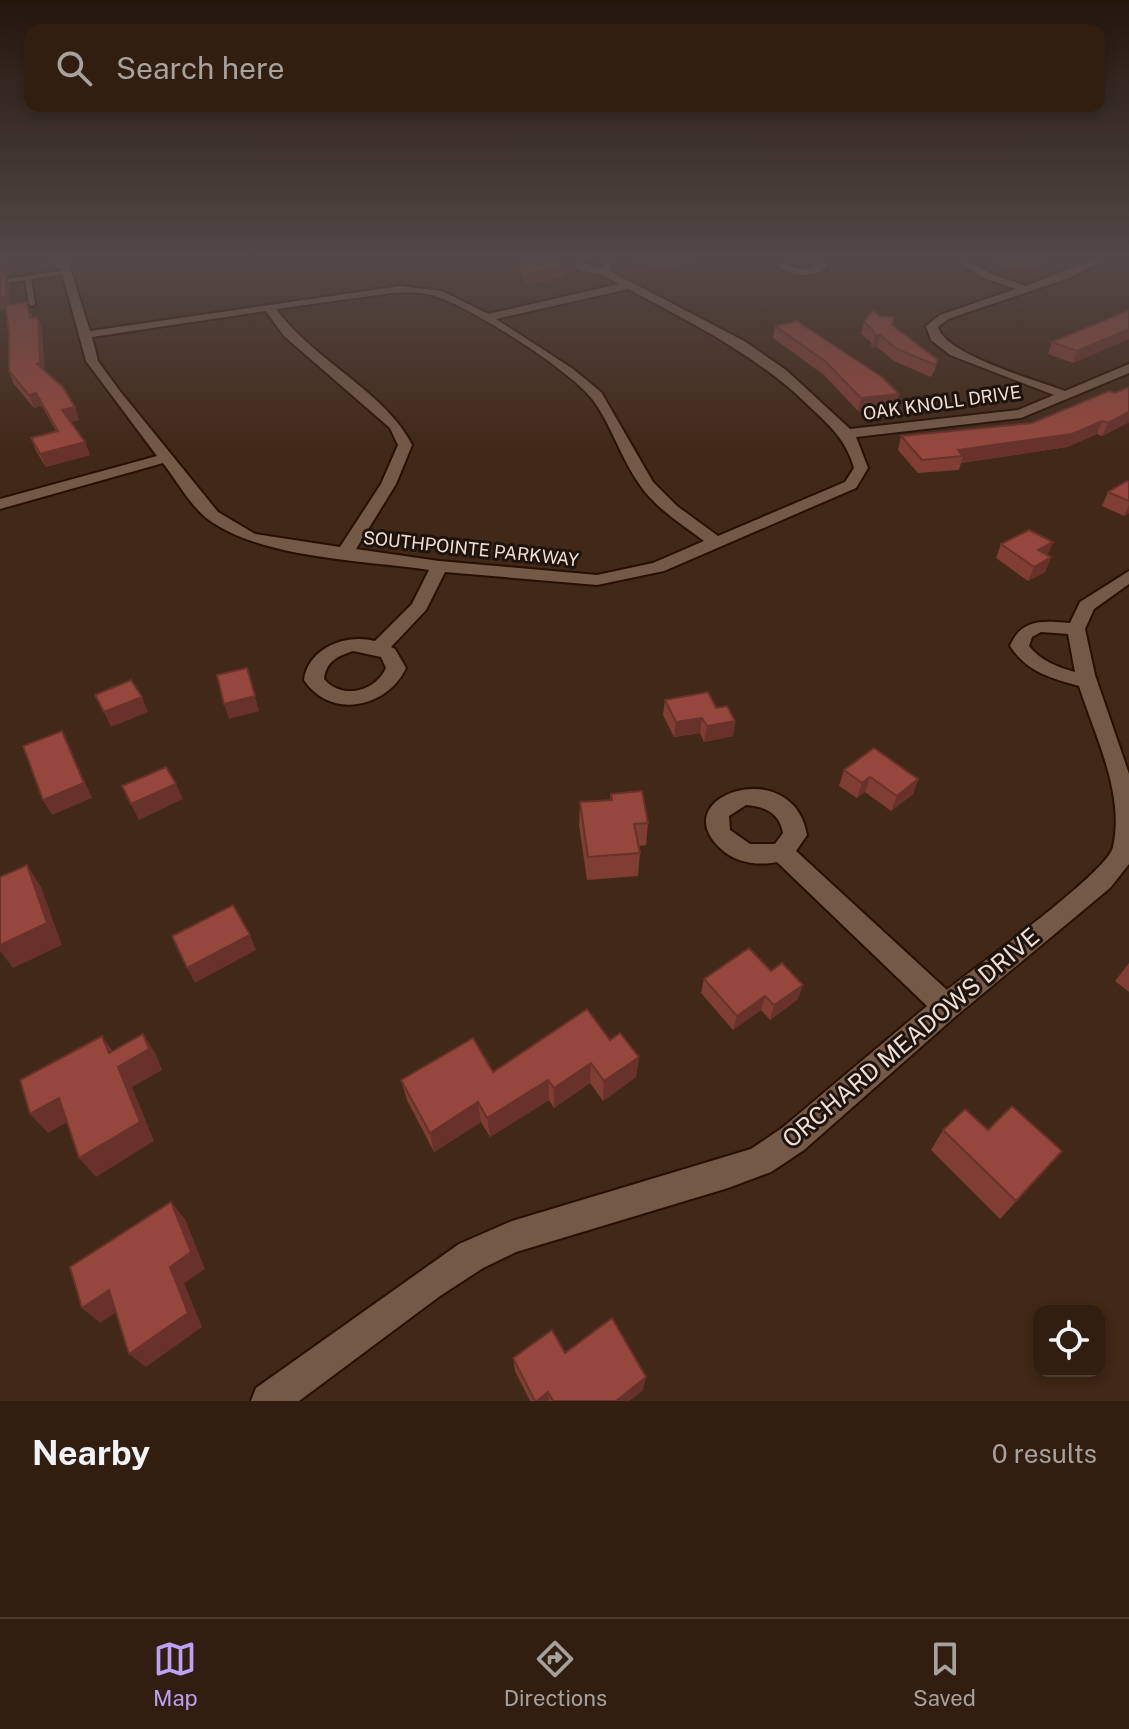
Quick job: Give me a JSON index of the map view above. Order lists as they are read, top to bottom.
{
  "streets": {
    "street": ["OAK KNOLL DRIVE", "SOUTHPOINTE PARKWAY", "ORCHARD MEADOWS DRIVE"]
  },
  "crossings": [
    ["OAK KNOLL DRIVE", "SOUTHPOINTE PARKWAY"]
  ],
  "page": {
    "search": "Search here",
    "heading": ["Nearby", "0 results"],
    "nav": ["Map", "Directions", "Saved"]
  }
}
